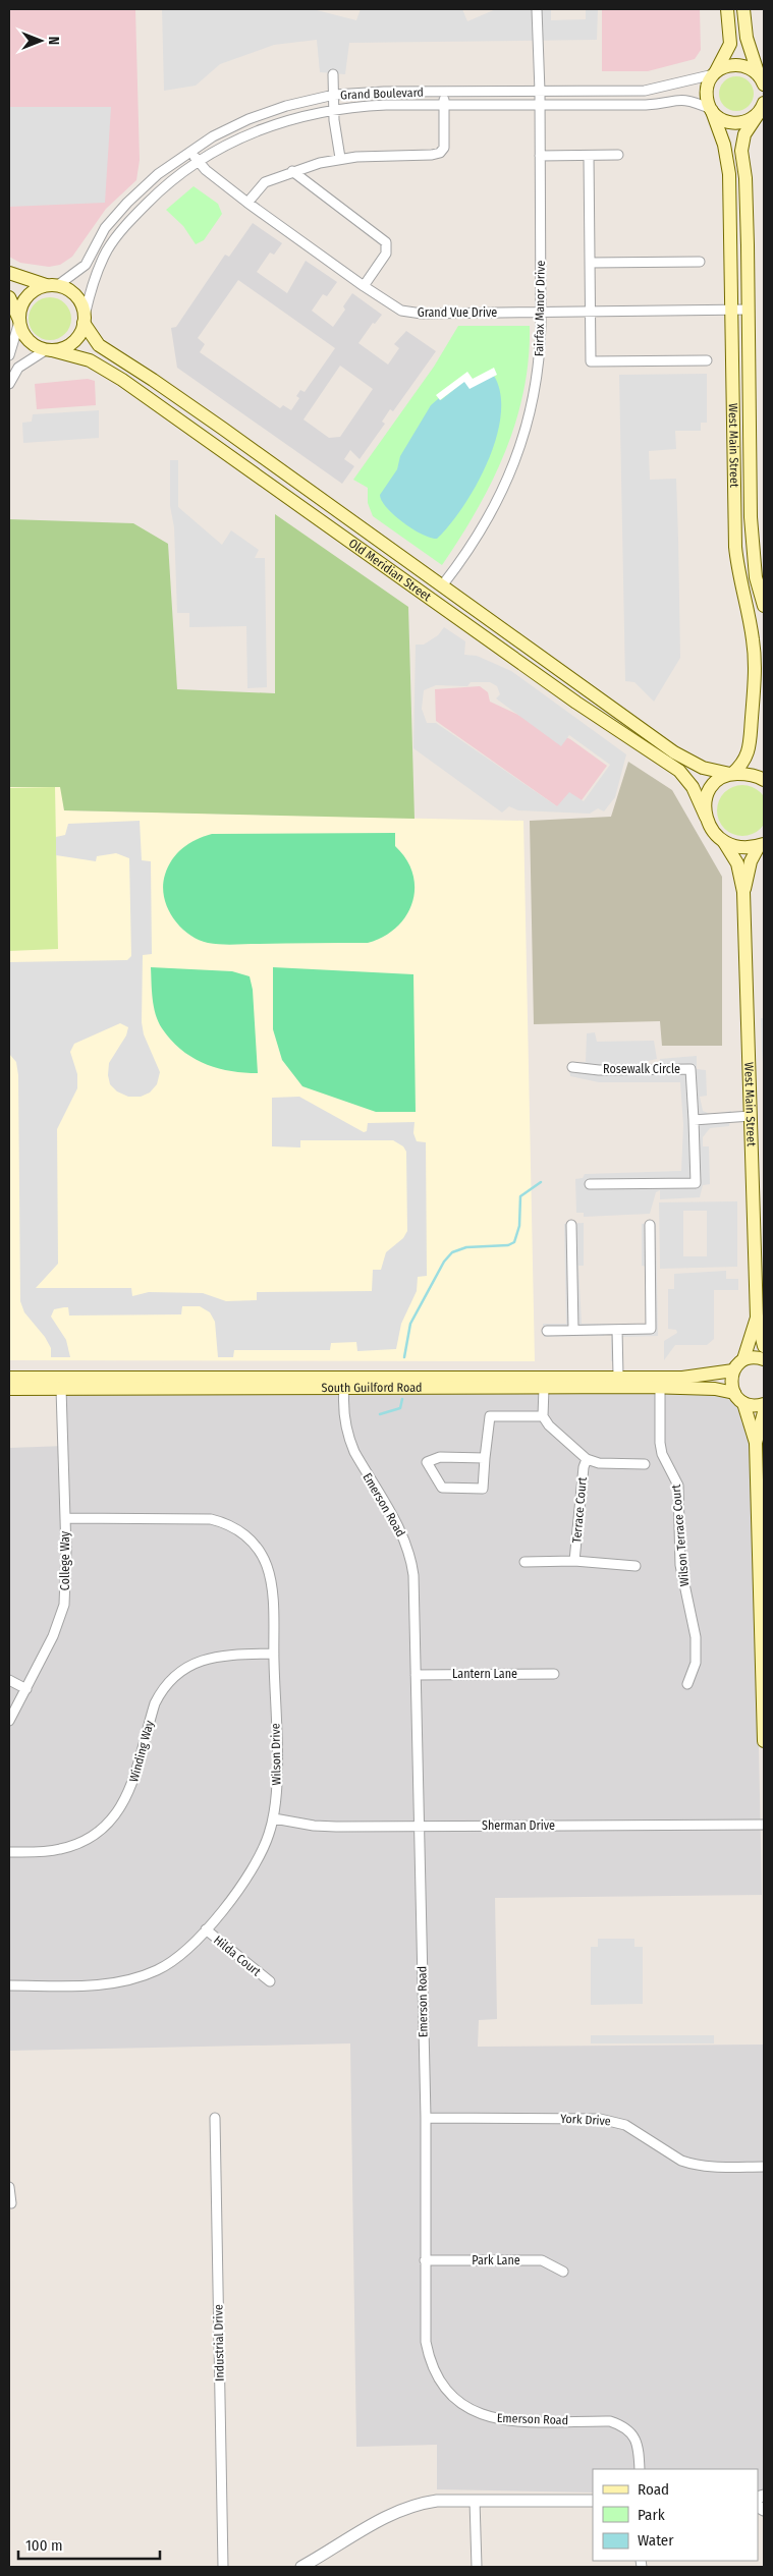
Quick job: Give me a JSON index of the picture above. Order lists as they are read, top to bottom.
{
  "streets": {
    "main road": ["West Main Street", "Old Meridian Street", "South Guilford Road"],
    "street": [
      "Grand Boulevard",
      "Fairfax Manor Drive",
      "Grand Vue Drive",
      "Rosewalk Circle",
      "Emerson Road",
      "Terrace Court",
      "Wilson Terrace Court",
      "College Way",
      "Lantern Lane",
      "Winding Way",
      "Wilson Drive",
      "Sherman Drive",
      "Hilda Court",
      "York Drive",
      "Park Lane",
      "Industrial Drive"
    ]
  },
  "crossings": [
    ["Grand Boulevard", "Fairfax Manor Drive"],
    ["Grand Boulevard", "Grand Vue Drive"],
    ["Grand Boulevard", "West Main Street"],
    ["Grand Boulevard", "Old Meridian Street"],
    ["Fairfax Manor Drive", "Grand Vue Drive"],
    ["Fairfax Manor Drive", "Old Meridian Street"],
    ["Grand Vue Drive", "West Main Street"],
    ["West Main Street", "Old Meridian Street"],
    ["South Guilford Road", "Emerson Road"],
    ["South Guilford Road", "Wilson Terrace Court"],
    ["South Guilford Road", "College Way"],
    ["Emerson Road", "Lantern Lane"],
    ["Emerson Road", "Sherman Drive"],
    ["Emerson Road", "York Drive"],
    ["Emerson Road", "Park Lane"],
    ["College Way", "Wilson Drive"],
    ["Winding Way", "Wilson Drive"],
    ["Wilson Drive", "Sherman Drive"],
    ["Wilson Drive", "Hilda Court"]
  ],
  "legend": ["Road", "Park", "Water"],
  "scale_bar": "100 m",
  "north": "right"
}
